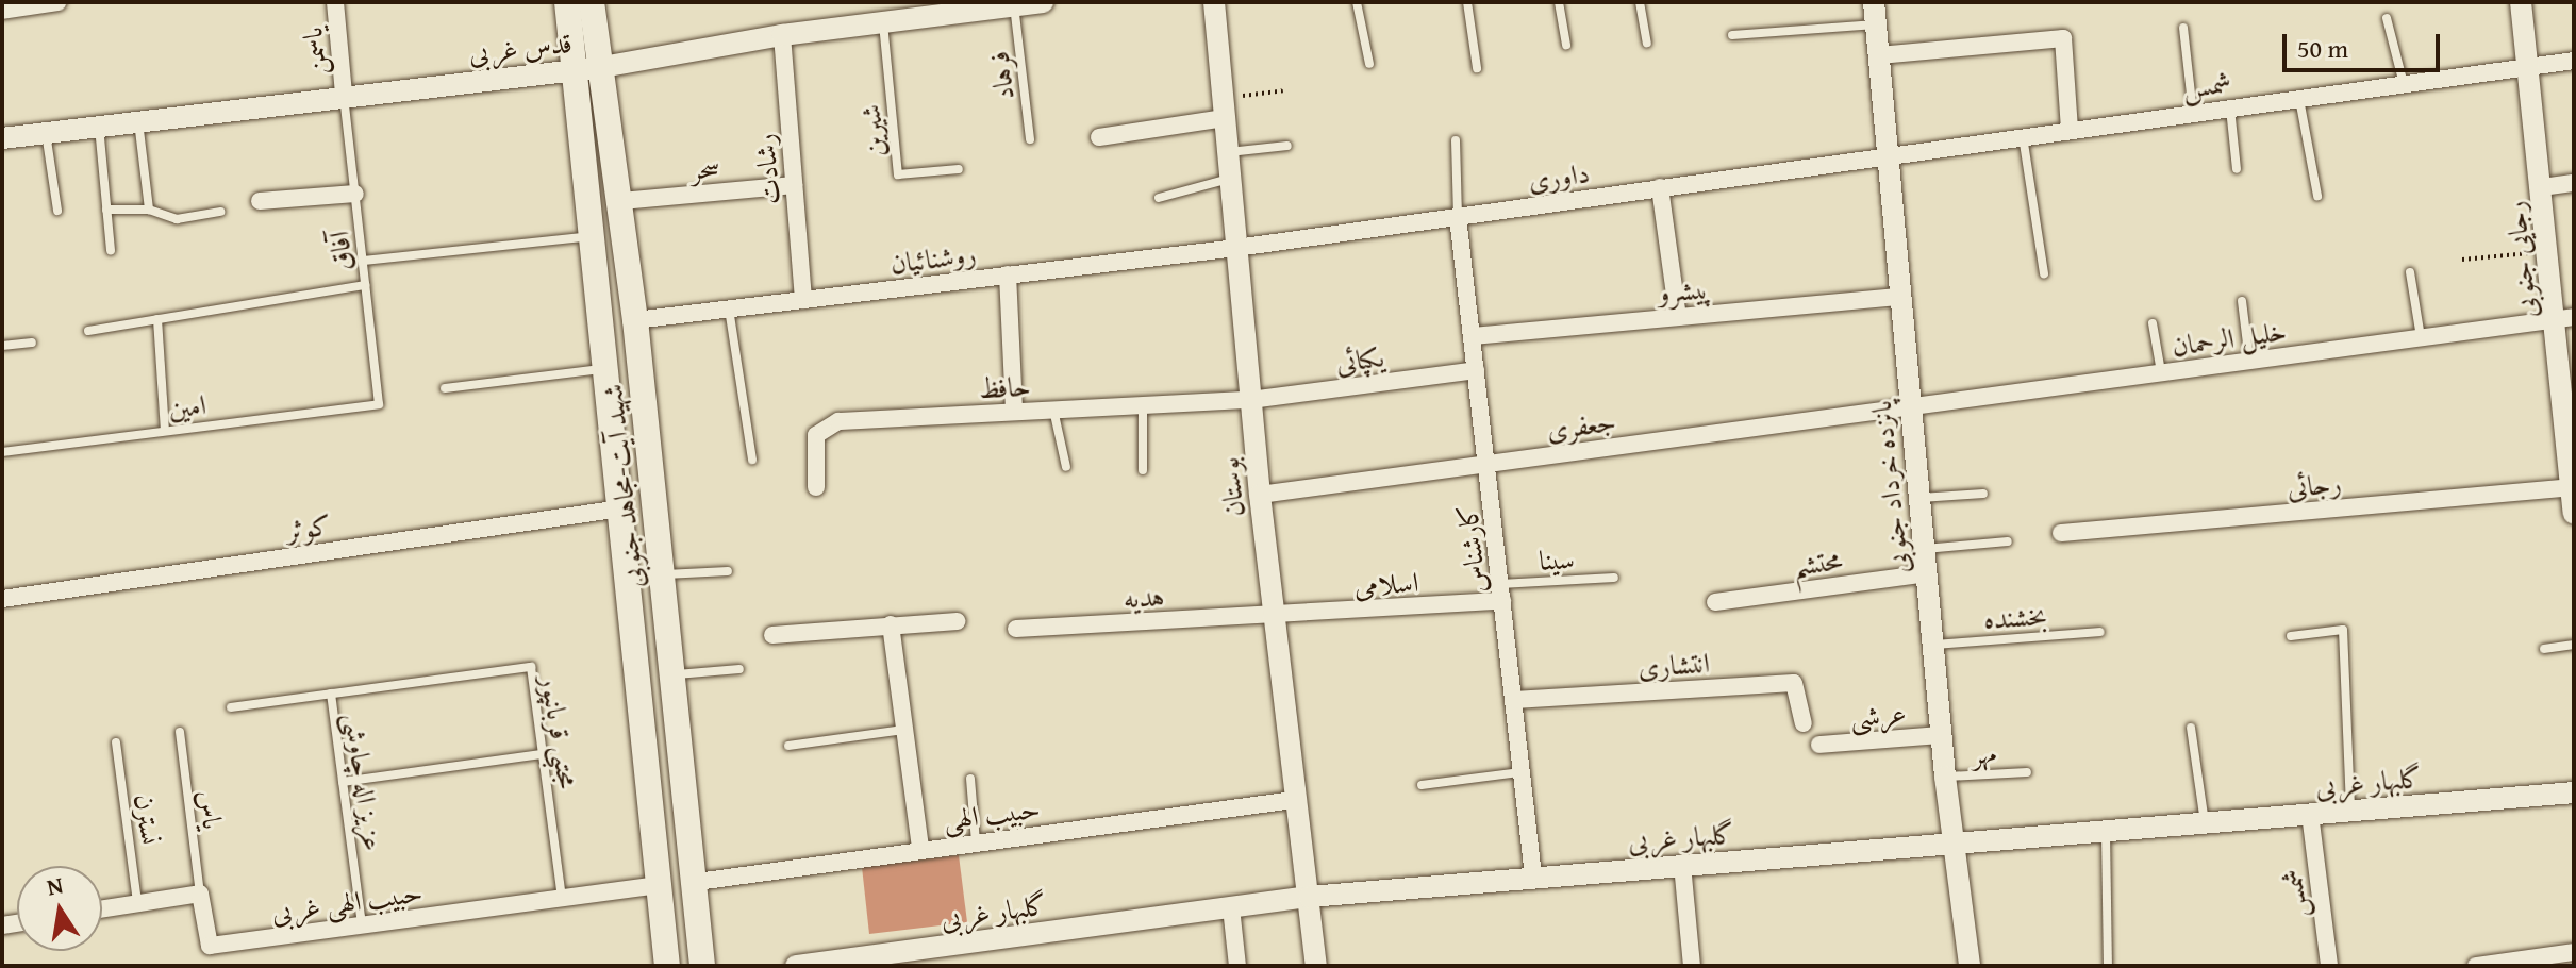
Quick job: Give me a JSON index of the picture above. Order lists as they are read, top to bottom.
{
  "streets": {
    "main road": ["شهید آیت-مجاهد جنوبی"],
    "street": [
      "قدس غربی",
      "یاسمن",
      "شمس",
      "سحر",
      "رشادت",
      "داوری",
      "روشنائیان",
      "رجایی جنوبی",
      "پیشرو",
      "خلیل الرحمان",
      "یکپائی",
      "حافظ",
      "جعفری",
      "رجائی",
      "بوستان",
      "پانزده خرداد جنوبی",
      "کوثر",
      "کارشناس",
      "محتشم",
      "اسلامی",
      "هدیه",
      "انتشاری",
      "عرشی",
      "گلبهار غربی",
      "حبیب الهی",
      "حبیب الهی غربی"
    ],
    "lane": [
      "فرهاد",
      "شیرین",
      "آفاق",
      "امین",
      "سینا",
      "بخشنده",
      "مجتبی قربانپور",
      "مهر",
      "عزیز اله چاوشی",
      "یاس",
      "نسترن"
    ]
  },
  "crossings": [
    ["قدس غربی", "یاسمن"],
    ["قدس غربی", "فرهاد"],
    ["قدس غربی", "شیرین"],
    ["قدس غربی", "رشادت"],
    ["قدس غربی", "آفاق"],
    ["قدس غربی", "شهید آیت-مجاهد جنوبی"],
    ["یاسمن", "آفاق"],
    ["شمس", "داوری"],
    ["شمس", "رجایی جنوبی"],
    ["شمس", "پانزده خرداد جنوبی"],
    ["شمس", "گلبهار غربی"],
    ["سحر", "رشادت"],
    ["سحر", "شهید آیت-مجاهد جنوبی"],
    ["رشادت", "روشنائیان"],
    ["داوری", "روشنائیان"],
    ["داوری", "بوستان"],
    ["داوری", "پانزده خرداد جنوبی"],
    ["داوری", "کارشناس"],
    ["آفاق", "امین"],
    ["روشنائیان", "شهید آیت-مجاهد جنوبی"],
    ["روشنائیان", "بوستان"],
    ["رجایی جنوبی", "خلیل الرحمان"],
    ["رجایی جنوبی", "رجائی"],
    ["پیشرو", "پانزده خرداد جنوبی"],
    ["پیشرو", "کارشناس"],
    ["خلیل الرحمان", "جعفری"],
    ["خلیل الرحمان", "پانزده خرداد جنوبی"],
    ["یکپائی", "حافظ"],
    ["یکپائی", "بوستان"],
    ["یکپائی", "کارشناس"],
    ["حافظ", "بوستان"],
    ["جعفری", "بوستان"],
    ["جعفری", "پانزده خرداد جنوبی"],
    ["جعفری", "کارشناس"],
    ["شهید آیت-مجاهد جنوبی", "کوثر"],
    ["شهید آیت-مجاهد جنوبی", "حبیب الهی"],
    ["شهید آیت-مجاهد جنوبی", "حبیب الهی غربی"],
    ["بوستان", "اسلامی"],
    ["بوستان", "هدیه"],
    ["بوستان", "گلبهار غربی"],
    ["بوستان", "حبیب الهی"],
    ["پانزده خرداد جنوبی", "محتشم"],
    ["پانزده خرداد جنوبی", "بخشنده"],
    ["پانزده خرداد جنوبی", "عرشی"],
    ["پانزده خرداد جنوبی", "مهر"],
    ["پانزده خرداد جنوبی", "گلبهار غربی"],
    ["کارشناس", "سینا"],
    ["کارشناس", "اسلامی"],
    ["کارشناس", "انتشاری"],
    ["کارشناس", "گلبهار غربی"],
    ["سینا", "اسلامی"],
    ["اسلامی", "هدیه"],
    ["مجتبی قربانپور", "عزیز اله چاوشی"],
    ["مجتبی قربانپور", "حبیب الهی غربی"],
    ["عزیز اله چاوشی", "حبیب الهی غربی"],
    ["یاس", "حبیب الهی غربی"]
  ],
  "scale_bar": "50 m",
  "north": "top"
}
